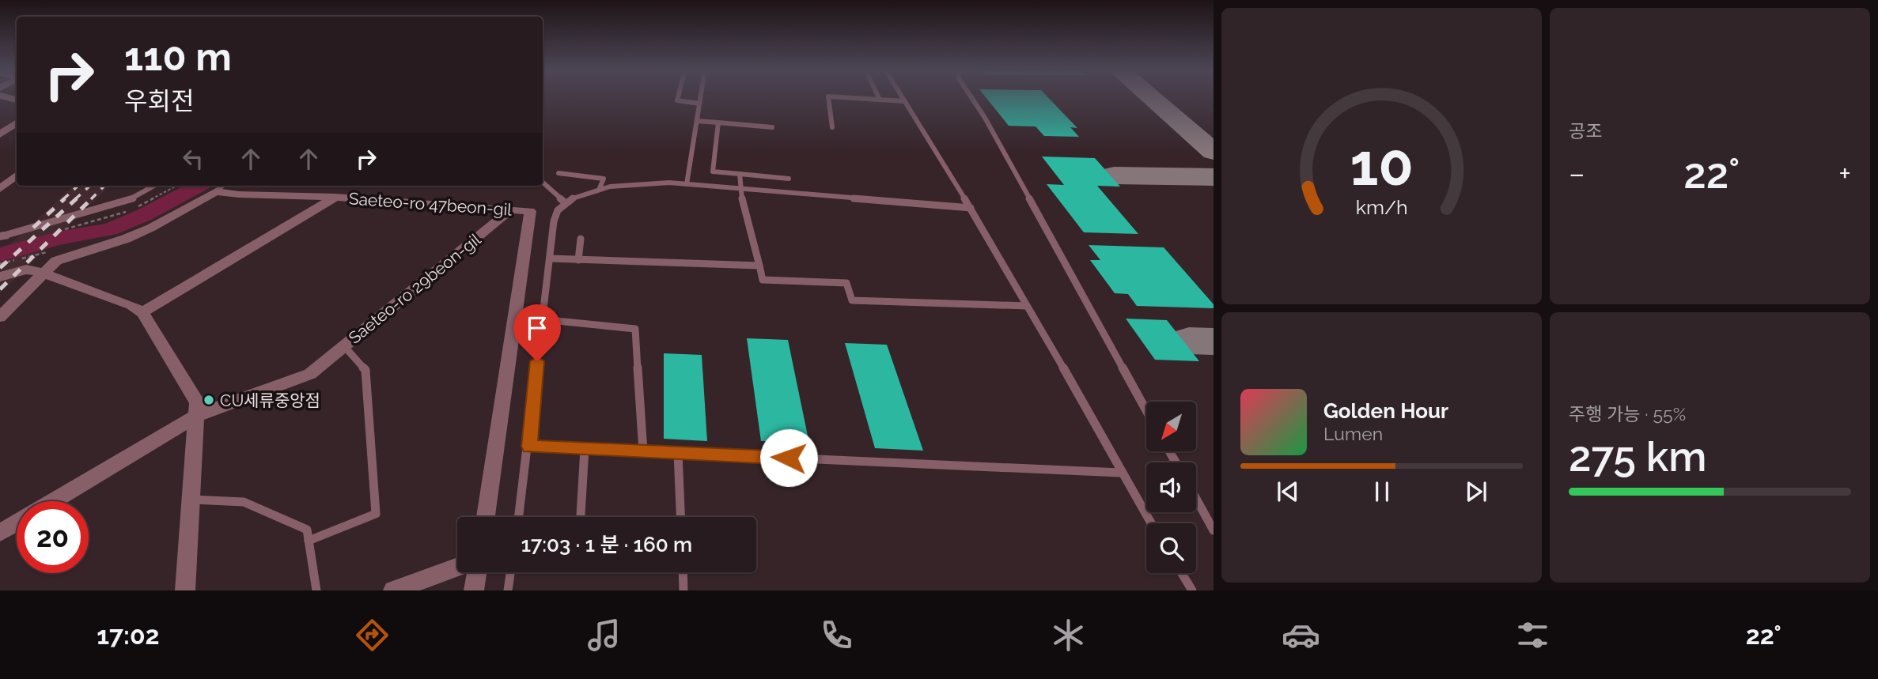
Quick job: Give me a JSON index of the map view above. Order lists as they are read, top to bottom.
{
  "streets": {
    "street": ["Saeteo-ro 47beon-gil", "Saeteo-ro 29beon-gil"]
  },
  "crossings": [
    ["Saeteo-ro 47beon-gil", "Saeteo-ro 29beon-gil"]
  ],
  "places": ["CU세류중앙점"],
  "north": "bottom left",
  "page": {
    "tile": [
      "공조",
      ["주행 가능 · 55%", "275 km"]
    ],
    "turn": ["110 m", "우회전"],
    "heat": ["−", "22°", "+"],
    "song": ["Golden Hour", "Lumen"],
    "limit": "20",
    "trip": "17:03 · 1 분 · 160 m",
    "tabs": ["17:02", "22°"],
    "gauge": ["10", "km/h"]
  }
}
